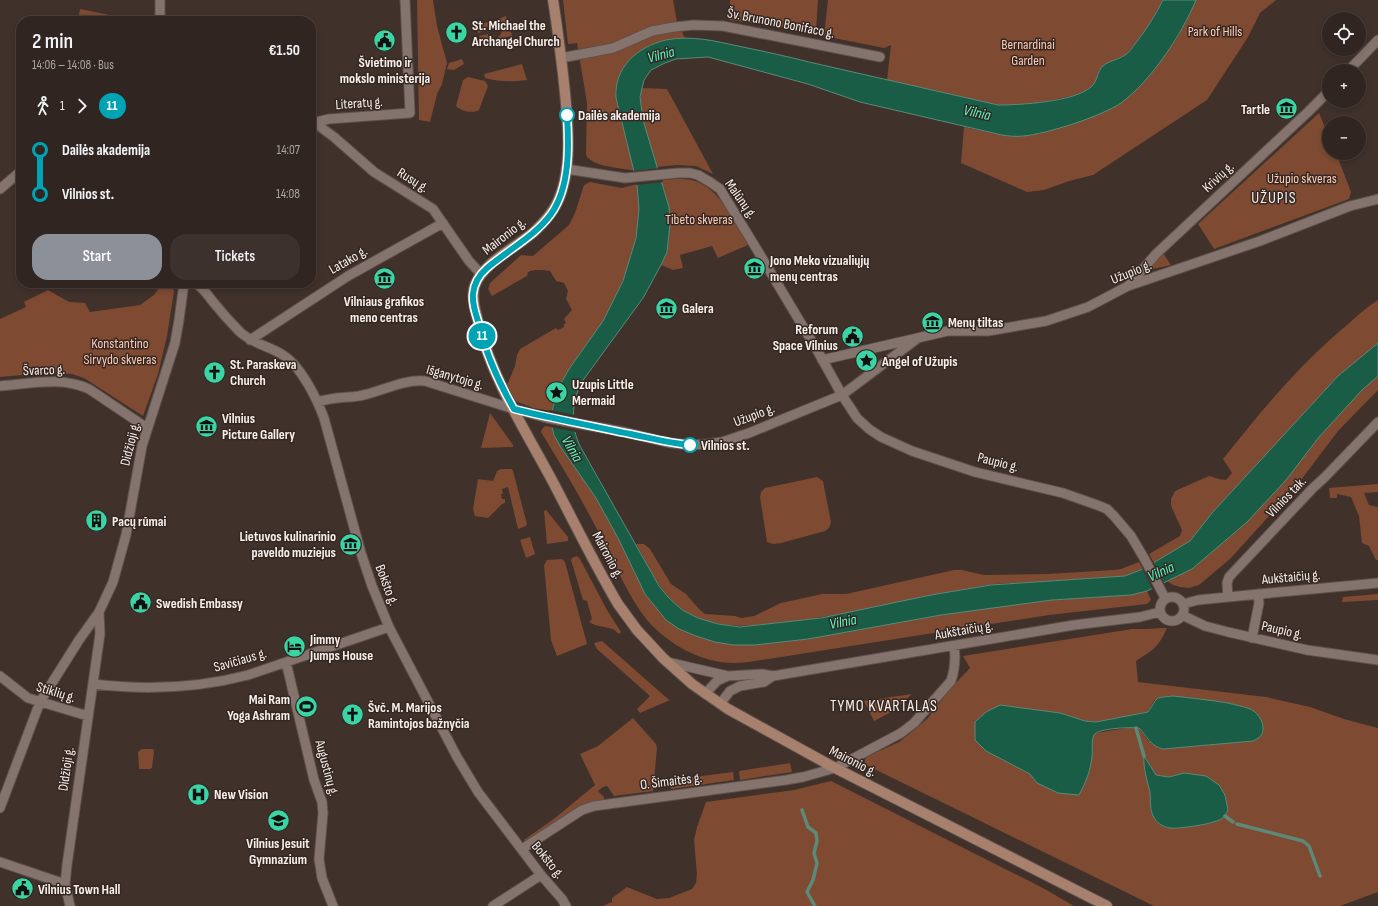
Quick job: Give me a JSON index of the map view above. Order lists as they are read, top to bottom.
{
  "streets": {
    "main road": ["Maironio g."],
    "street": [
      "Šv. Brunono Bonifaco g.",
      "Literatų g.",
      "Krivių g.",
      "Rusų g.",
      "Malūnų g.",
      "Latako g.",
      "Užupio g.",
      "Švarco g.",
      "Išganytojo g.",
      "Didžioji g.",
      "Paupio g.",
      "Vilnios tak.",
      "Aukštaičių g.",
      "Bokšto g.",
      "Savičiaus g.",
      "Stiklių g.",
      "Augustinų g.",
      "O. Šimaitės g."
    ]
  },
  "crossings": [
    ["Šv. Brunono Bonifaco g.", "Maironio g."],
    ["Krivių g.", "Užupio g."],
    ["Rusų g.", "Maironio g."],
    ["Rusų g.", "Latako g."],
    ["Malūnų g.", "Maironio g."],
    ["Malūnų g.", "Užupio g."],
    ["Maironio g.", "Užupio g."],
    ["Maironio g.", "Išganytojo g."],
    ["Maironio g.", "Aukštaičių g."],
    ["Maironio g.", "O. Šimaitės g."],
    ["Latako g.", "Bokšto g."],
    ["Užupio g.", "Išganytojo g."],
    ["Užupio g.", "Paupio g."],
    ["Švarco g.", "Didžioji g."],
    ["Išganytojo g.", "Bokšto g."],
    ["Didžioji g.", "Savičiaus g."],
    ["Didžioji g.", "Stiklių g."],
    ["Paupio g.", "Aukštaičių g."],
    ["Vilnios tak.", "Aukštaičių g."],
    ["Aukštaičių g.", "O. Šimaitės g."],
    ["Bokšto g.", "Savičiaus g."],
    ["Bokšto g.", "O. Šimaitės g."],
    ["Savičiaus g.", "Augustinų g."]
  ],
  "districts": ["UŽUPIS", "TYMO KVARTALAS"],
  "water": ["Vilnia"],
  "parks": [
    "Park of Hills",
    "Bernardinai Garden",
    "Užupio skveras",
    "Tibeto skveras",
    "Konstantino Sirvydo skveras"
  ],
  "places": {
    "church": ["St. Michael the Archangel Church", "St. Paraskeva Church", "Švč. M. Marijos Ramintojos bažnyčia"],
    "public building": [
      "Švietimo ir mokslo ministerija",
      "Reforum Space Vilnius",
      "Swedish Embassy",
      "Vilnius Town Hall"
    ],
    "museum": [
      "Tartle",
      "Jono Meko vizualiųjų menų centras",
      "Vilniaus grafikos meno centras",
      "Galera",
      "Menų tiltas",
      "Vilnius Picture Gallery",
      "Lietuvos kulinarinio paveldo muziejus"
    ],
    "other": ["Dailės akademija", "Vilnios st."],
    "place": ["Angel of Užupis", "Uzupis Little Mermaid"],
    "building": ["Pacų rūmai"],
    "hotel": ["Jimmy Jumps House"],
    "sports": ["Mai Ram Yoga Ashram"],
    "hospital": ["New Vision"],
    "school or university": ["Vilnius Jesuit Gymnazium"]
  },
  "lines": ["bus line 11"],
  "page": {
    "on_map": "11",
    "map_buttons": ["+", "−"],
    "heading": ["2 min", "14:06 – 14:08 · Bus", "€1.50"],
    "legs": ["1", "11"],
    "list": [
      {
        "name": "Dailės akademija",
        "value": "14:07"
      },
      {
        "name": "Vilnios st.",
        "value": "14:08"
      }
    ],
    "buttons": ["Start", "Tickets"]
  }
}
